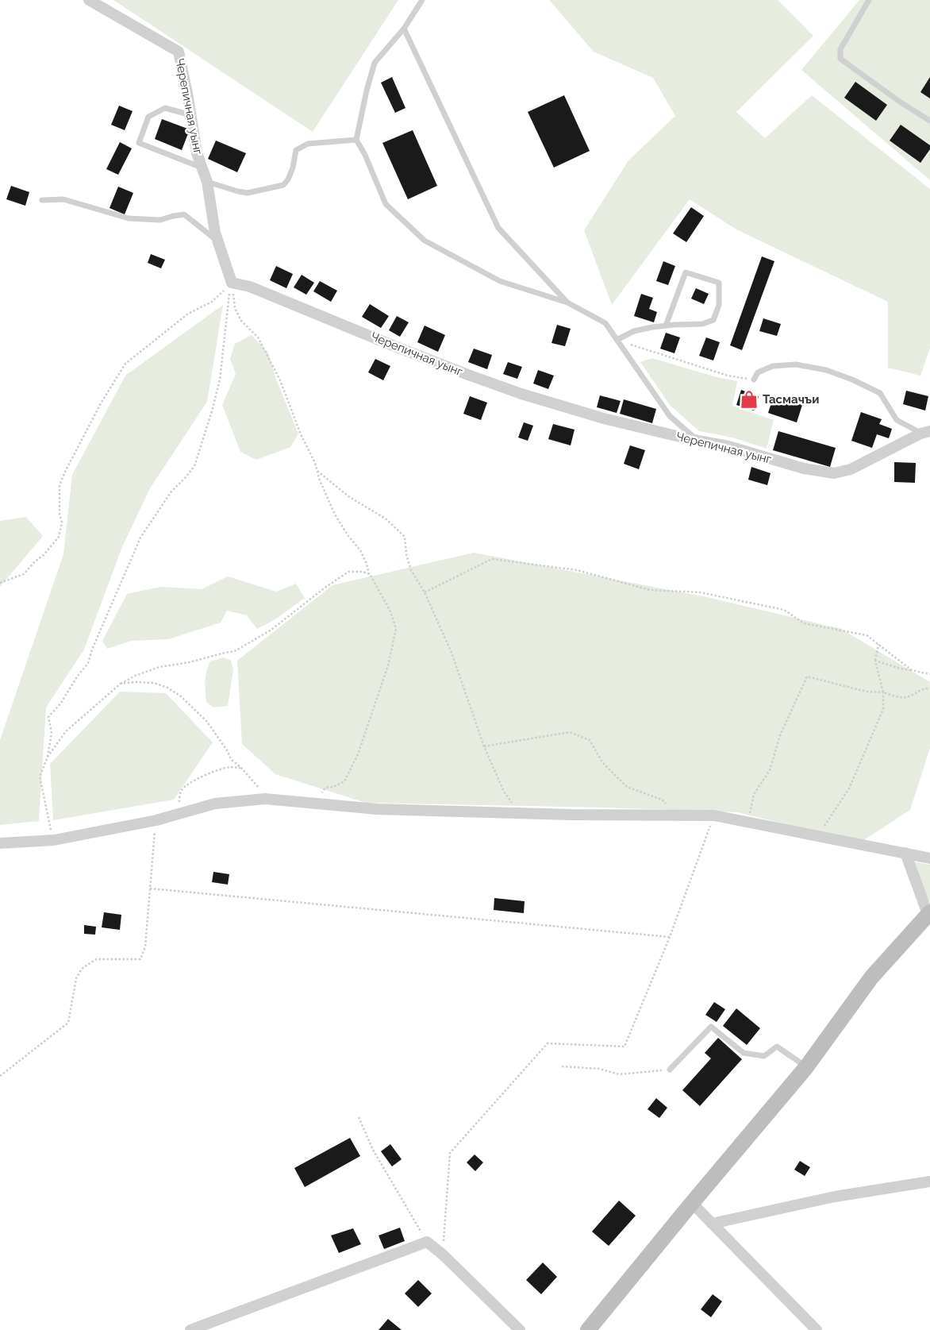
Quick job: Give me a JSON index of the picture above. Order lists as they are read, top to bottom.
{
  "streets": {
    "street": ["Черепичная уынг"]
  },
  "places": {
    "shop": ["Тасмачъи"]
  }
}
